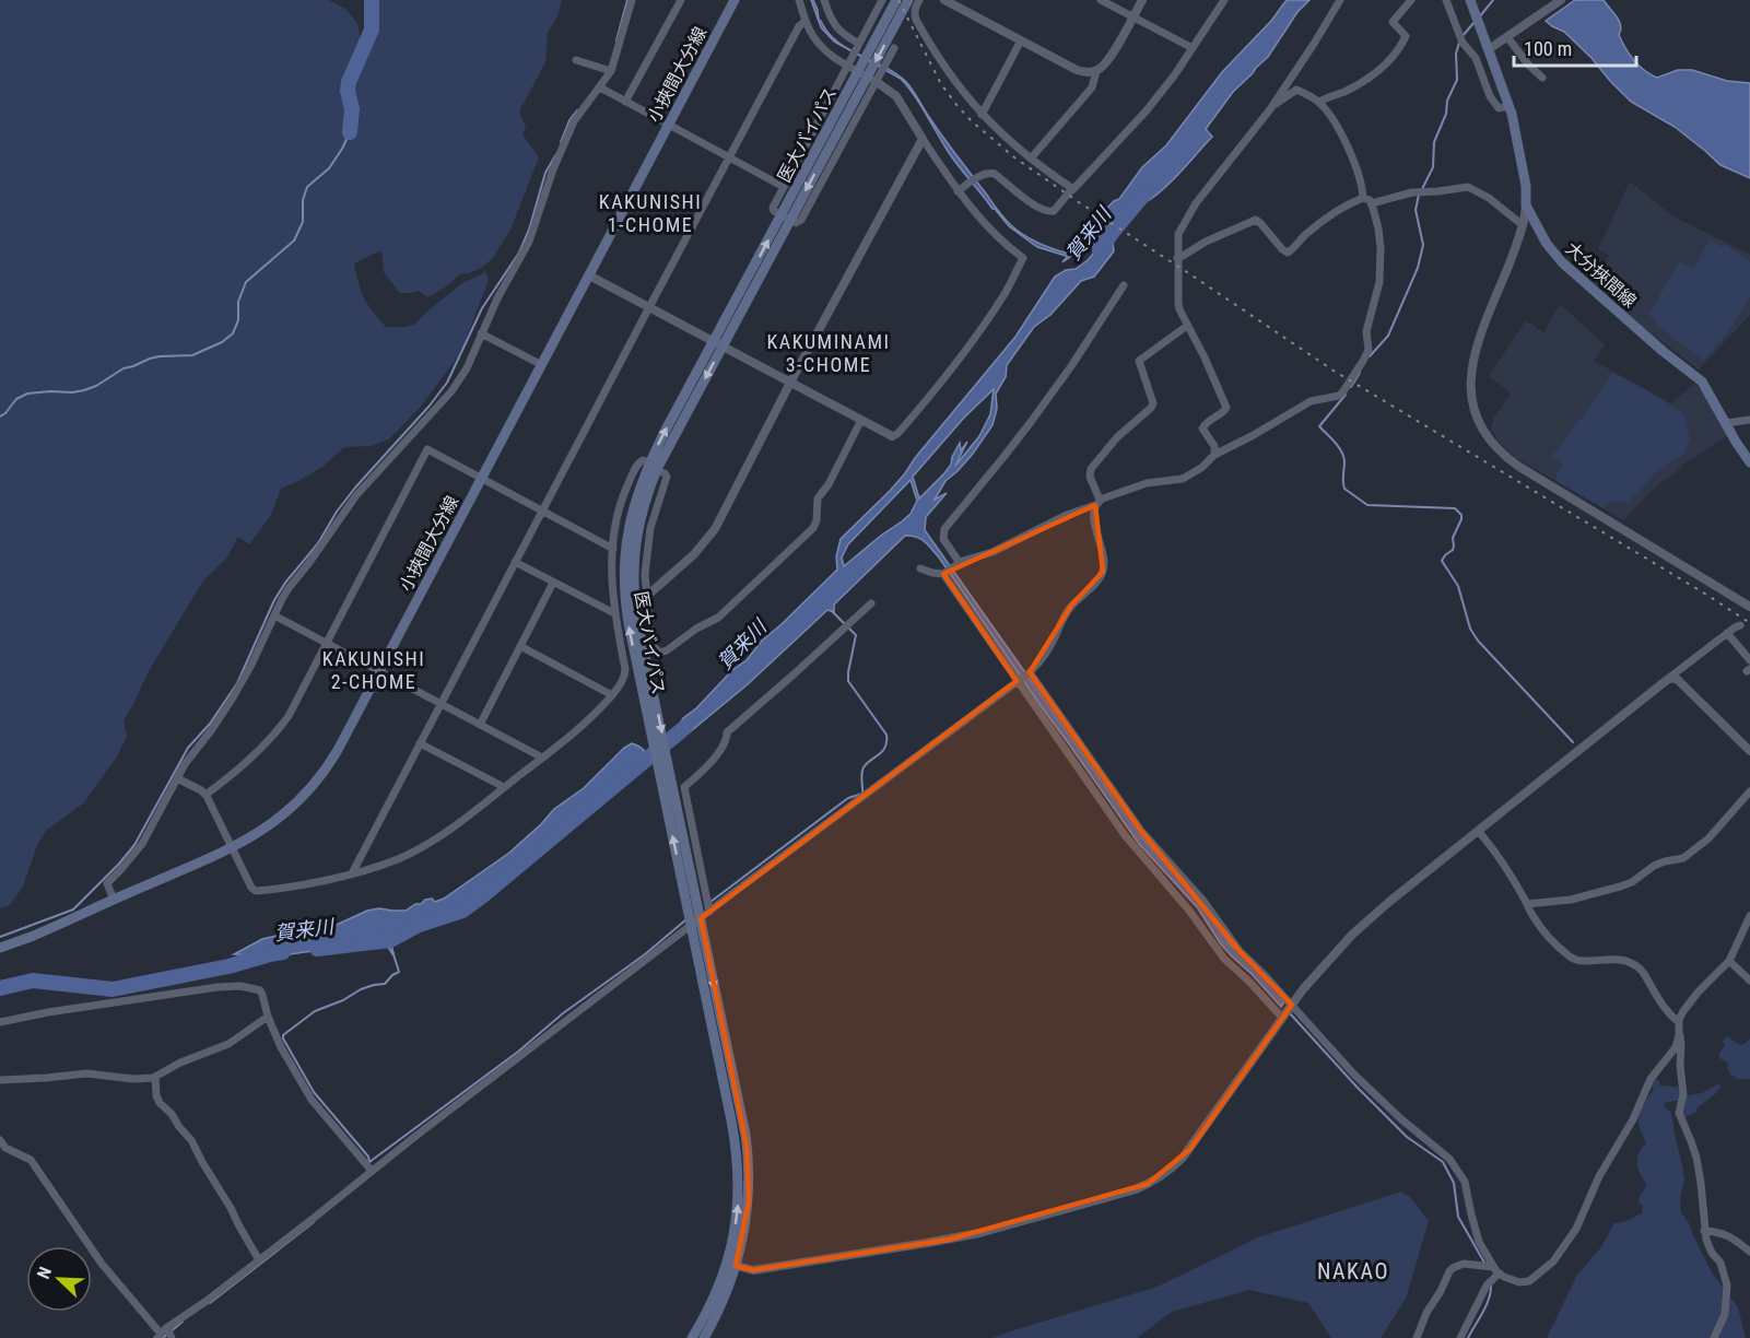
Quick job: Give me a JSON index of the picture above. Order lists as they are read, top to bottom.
{
  "streets": {
    "main road": ["小挾間大分線", "医大バイパス", "大分挾間線"]
  },
  "districts": [
    "KAKUNISHI 1-CHOME",
    "KAKUMINAMI 3-CHOME",
    "KAKUNISHI 2-CHOME",
    "NAKAO"
  ],
  "water": ["賀来川"],
  "scale_bar": "100 m",
  "north": "top left"
}
